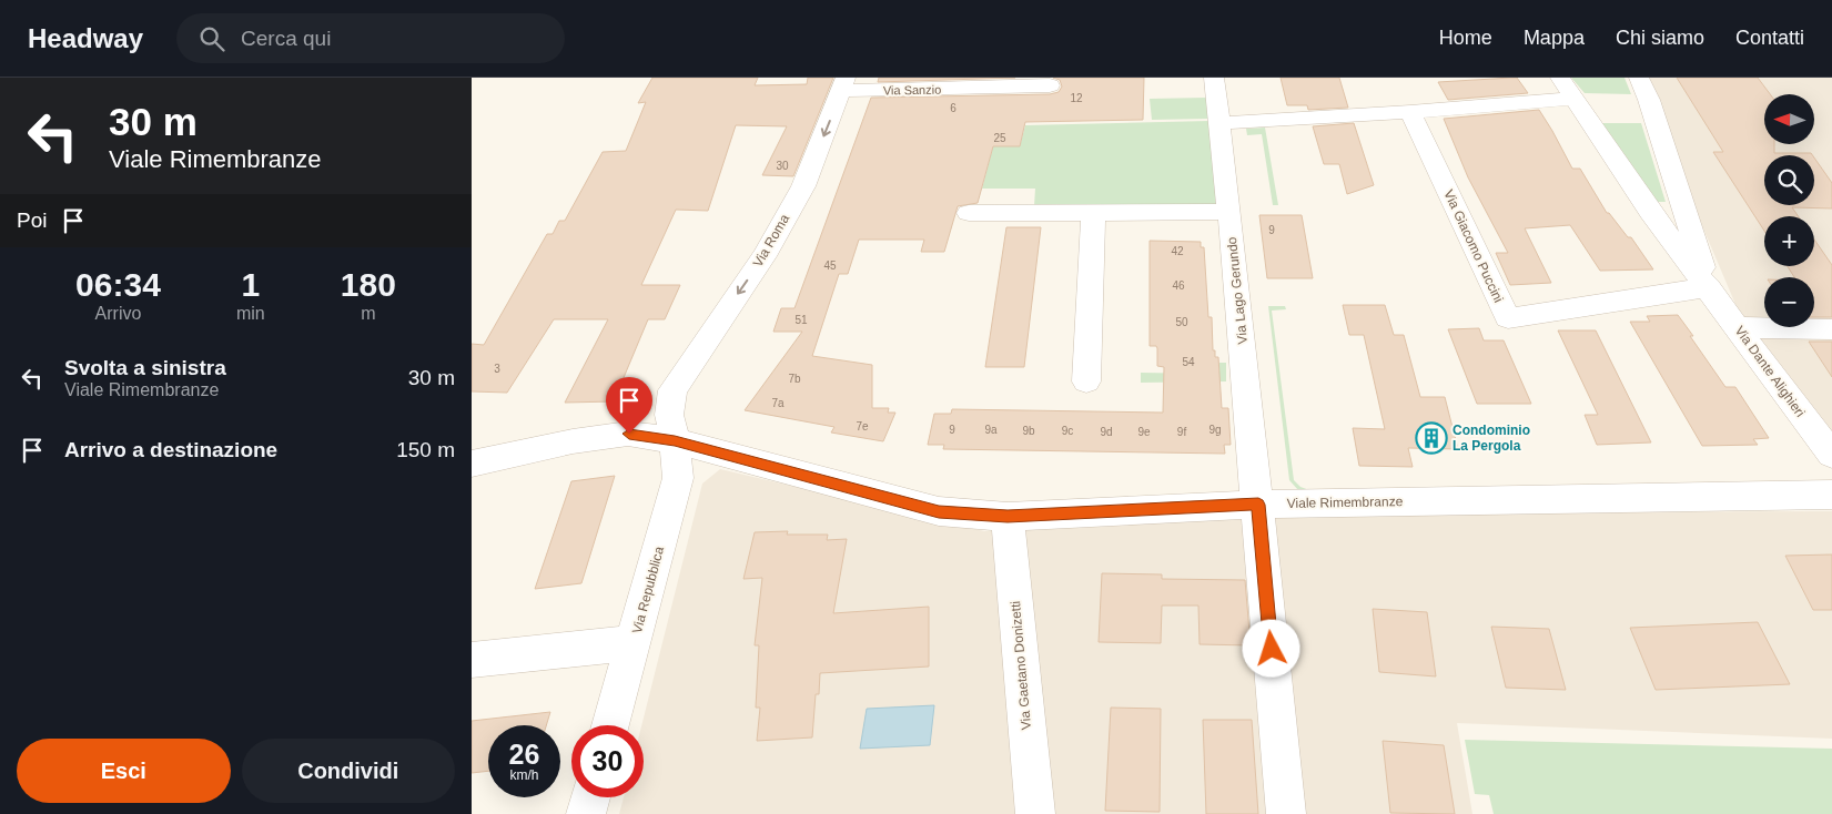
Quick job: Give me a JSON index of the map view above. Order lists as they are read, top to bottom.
{
  "streets": {
    "street": [
      "Via Sanzio",
      "Via Roma",
      "Via Giacomo Puccini",
      "Via Lago Gerundo",
      "Via Dante Alighieri",
      "Viale Rimembranze",
      "Via Repubblica",
      "Via Gaetano Donizetti"
    ]
  },
  "crossings": [
    ["Via Sanzio", "Via Roma"],
    ["Via Roma", "Viale Rimembranze"],
    ["Via Roma", "Via Repubblica"],
    ["Via Giacomo Puccini", "Via Dante Alighieri"],
    ["Via Lago Gerundo", "Viale Rimembranze"],
    ["Viale Rimembranze", "Via Repubblica"],
    ["Viale Rimembranze", "Via Gaetano Donizetti"]
  ],
  "one_way": ["Via Roma"],
  "places": {
    "building": ["Condominio La Pergola"]
  },
  "house_numbers": [
    "12",
    "6",
    "25",
    "30",
    "9",
    "42",
    "45",
    "46",
    "51",
    "50",
    "54",
    "3",
    "7b",
    "7a",
    "7e",
    "9",
    "9a",
    "9g",
    "9b",
    "9c",
    "9d",
    "9e",
    "9f"
  ],
  "north": "left",
  "page": {
    "header": "Headway",
    "search": "Cerca qui",
    "nav": [
      "Home",
      "Mappa",
      "Chi siamo",
      "Contatti"
    ],
    "turn": ["30 m", "Viale Rimembranze"],
    "map_buttons": ["+", "−"],
    "then": "Poi",
    "eta": [
      "06:34",
      "Arrivo",
      "1",
      "min",
      "180",
      "m"
    ],
    "list": [
      {
        "name": "Svolta a sinistra",
        "note": "Viale Rimembranze",
        "value": "30 m"
      },
      {
        "name": "Arrivo a destinazione",
        "value": "150 m"
      }
    ],
    "speed": "26 km/h",
    "limit": "30",
    "buttons": ["Esci", "Condividi"]
  }
}
